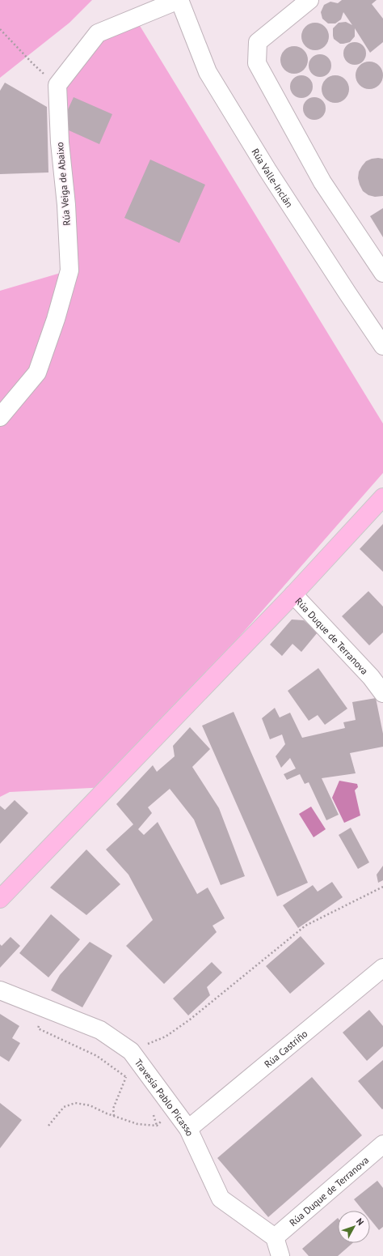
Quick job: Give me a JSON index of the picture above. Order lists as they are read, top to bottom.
{
  "streets": {
    "street": [
      "Rúa Valle-Inclán",
      "Rúa Veiga de Abaixo",
      "Rúa Duque de Terranova",
      "Rúa Castriño",
      "Travesía Pablo Picasso"
    ]
  },
  "crossings": [
    ["Rúa Duque de Terranova", "Travesía Pablo Picasso"],
    ["Rúa Castriño", "Travesía Pablo Picasso"]
  ],
  "north": "top right"
}
